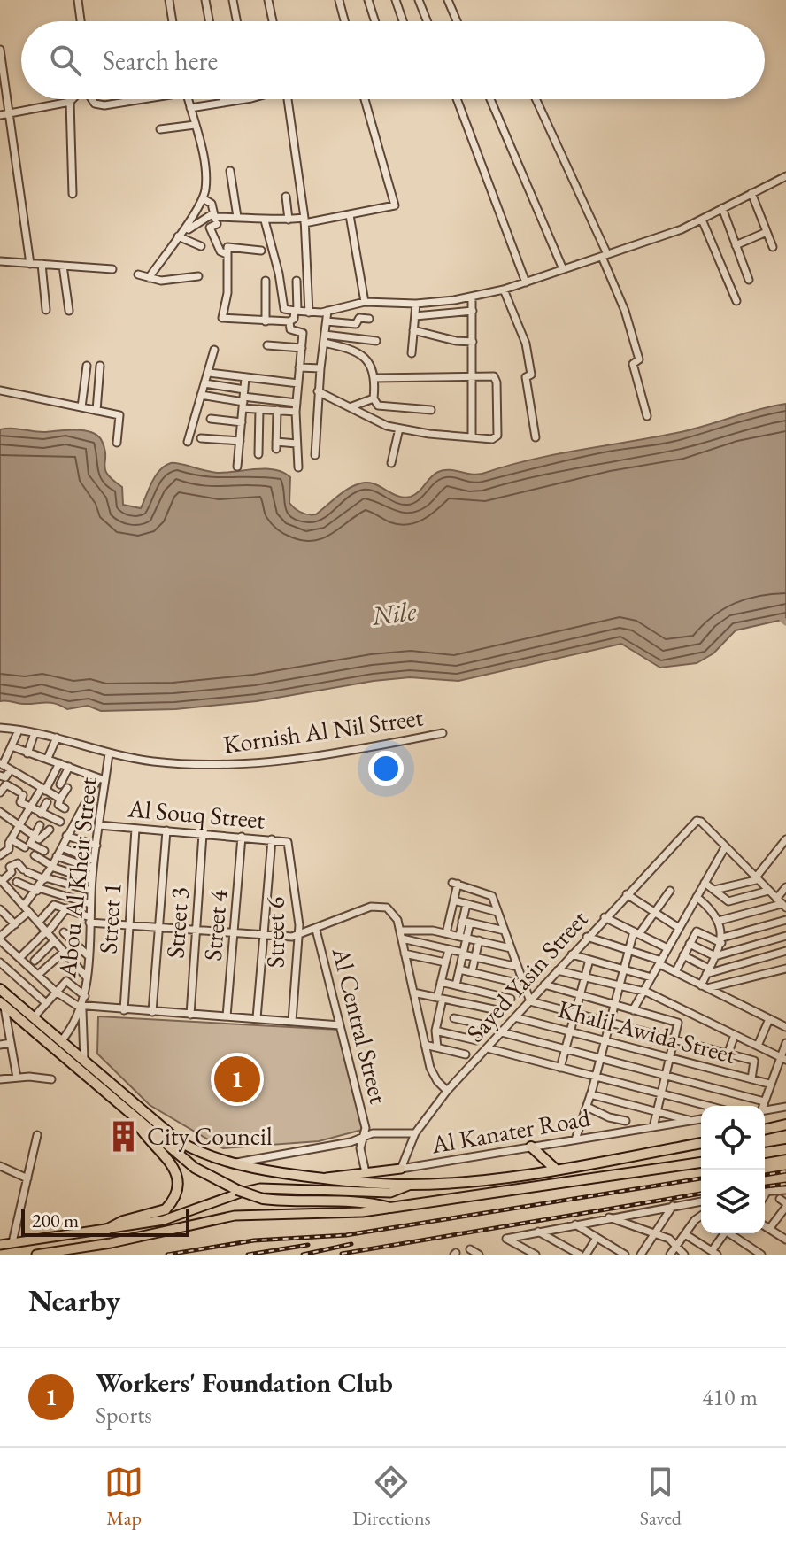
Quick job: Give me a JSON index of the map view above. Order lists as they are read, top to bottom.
{
  "streets": {
    "main road": ["Al Kanater Road"],
    "street": [
      "Kornish Al Nil Street",
      "Al Souq Street",
      "Abou Al Kheir Street",
      "Street 1",
      "Street 3",
      "Street 4",
      "Street 6",
      "Sayed Yasin Street",
      "Al Central Street",
      "Khalil Awida Street"
    ]
  },
  "crossings": [
    ["Kornish Al Nil Street", "Abou Al Kheir Street"],
    ["Al Souq Street", "Abou Al Kheir Street"],
    ["Al Souq Street", "Street 1"],
    ["Al Souq Street", "Street 3"],
    ["Al Souq Street", "Street 4"],
    ["Al Souq Street", "Street 6"],
    ["Sayed Yasin Street", "Khalil Awida Street"],
    ["Sayed Yasin Street", "Al Kanater Road"],
    ["Al Central Street", "Al Kanater Road"]
  ],
  "water": ["Nile"],
  "places": {
    "building": ["City Council"]
  },
  "scale_bar": "200 m",
  "page": {
    "search": "Search here",
    "pins": "1",
    "scale": "200 m",
    "heading": "Nearby",
    "list": [
      {
        "mark": "1",
        "name": "Workers' Foundation Club",
        "note": "Sports",
        "value": "410 m"
      }
    ],
    "nav": ["Map", "Directions", "Saved"]
  }
}
